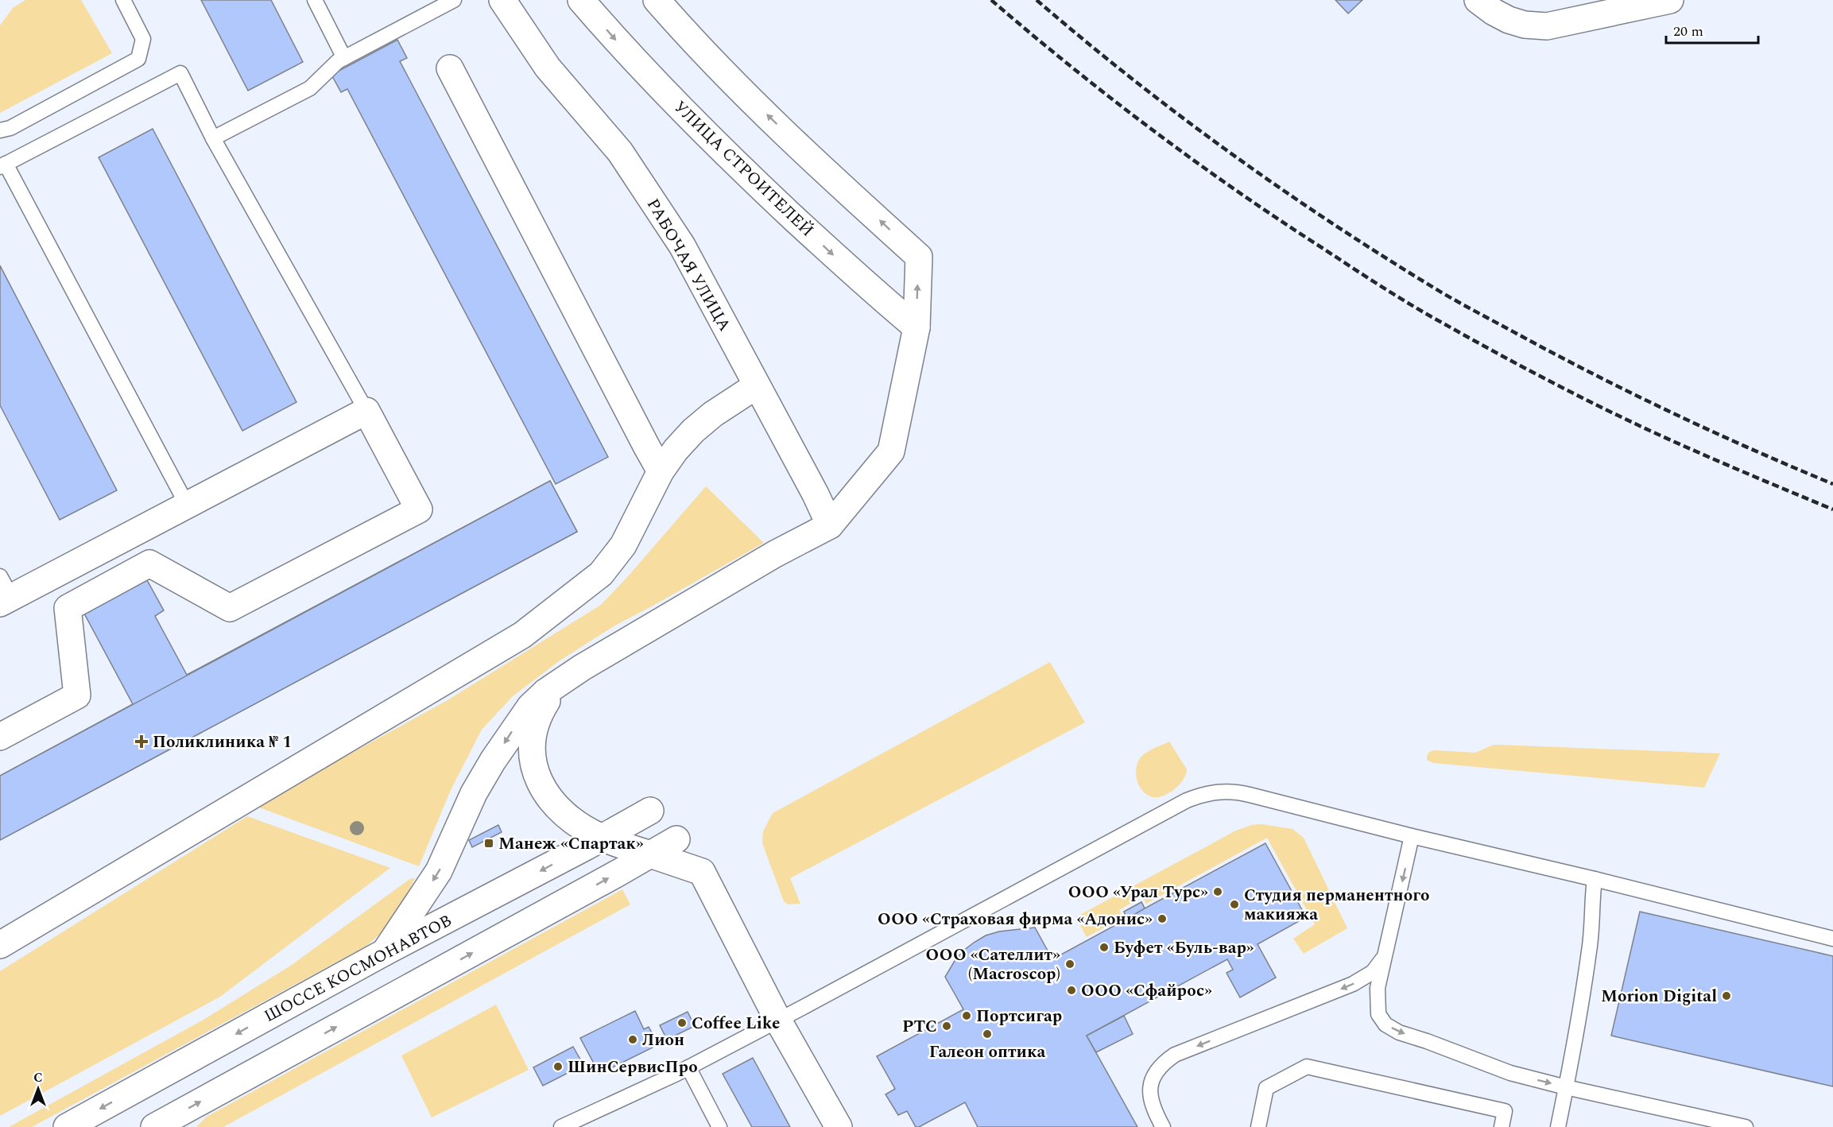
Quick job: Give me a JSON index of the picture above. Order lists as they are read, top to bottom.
{
  "streets": {
    "street": ["УЛИЦА СТРОИТЕЛЕЙ", "РАБОЧАЯ УЛИЦА", "ШОССЕ КОСМОНАВТОВ"]
  },
  "places": {
    "health": ["Поликлиника № 1"],
    "transit": ["Манеж «Спартак»"],
    "other": [
      "ООО «Урал Турс»",
      "Студия перманентного макияжа",
      "ООО «Страховая фирма «Адонис»",
      "Буфет «Буль-вар»",
      "ООО «Сателлит» (Macroscop)",
      "ООО «Сфайрос»",
      "Morion Digital",
      "Портсигар",
      "Coffee Like",
      "РТС",
      "Галеон оптика",
      "Лион",
      "ШинСервисПро"
    ]
  },
  "scale_bar": "20 m",
  "north": "top"
}
